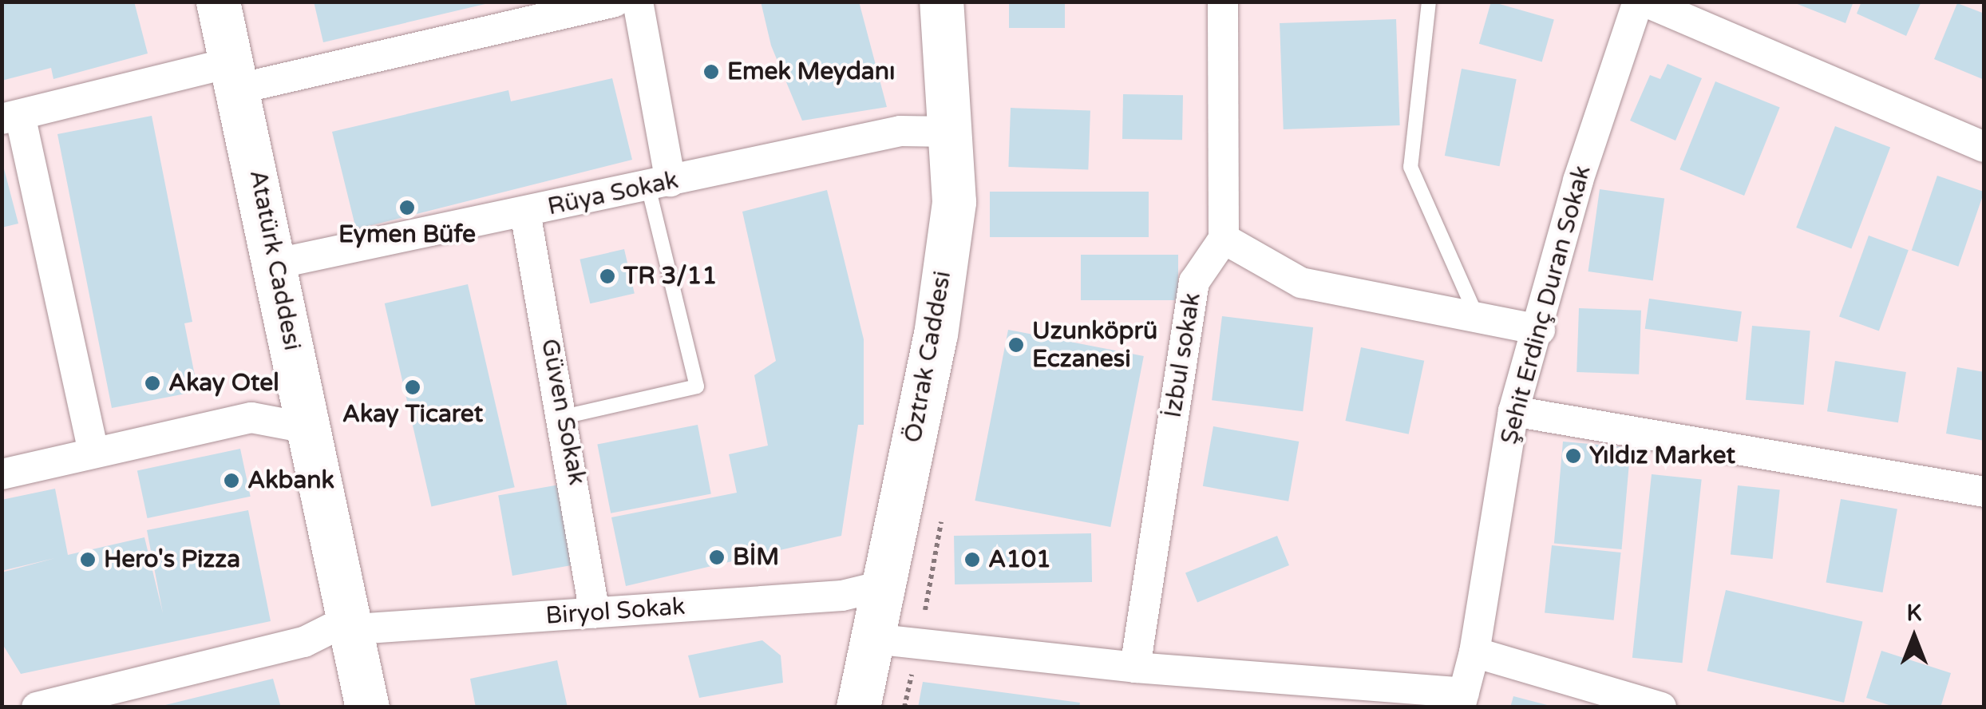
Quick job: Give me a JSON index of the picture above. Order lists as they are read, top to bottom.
{
  "streets": {
    "main road": ["Atatürk Caddesi", "Öztrak Caddesi"],
    "street": [
      "Rüya Sokak",
      "Şehit Erdinç Duran Sokak",
      "İzbul sokak",
      "Güven Sokak",
      "Biryol Sokak"
    ]
  },
  "crossings": [
    ["Rüya Sokak", "Atatürk Caddesi"],
    ["Rüya Sokak", "Öztrak Caddesi"],
    ["Rüya Sokak", "Güven Sokak"],
    ["Atatürk Caddesi", "Biryol Sokak"],
    ["Öztrak Caddesi", "Biryol Sokak"],
    ["Güven Sokak", "Biryol Sokak"]
  ],
  "places": [
    "Emek Meydanı",
    "Eymen Büfe",
    "TR 3/11",
    "Uzunköprü Eczanesi",
    "Akay Otel",
    "Akay Ticaret",
    "Yıldız Market",
    "Akbank",
    "BİM",
    "Hero's Pizza",
    "A101"
  ],
  "north": "top"
}
